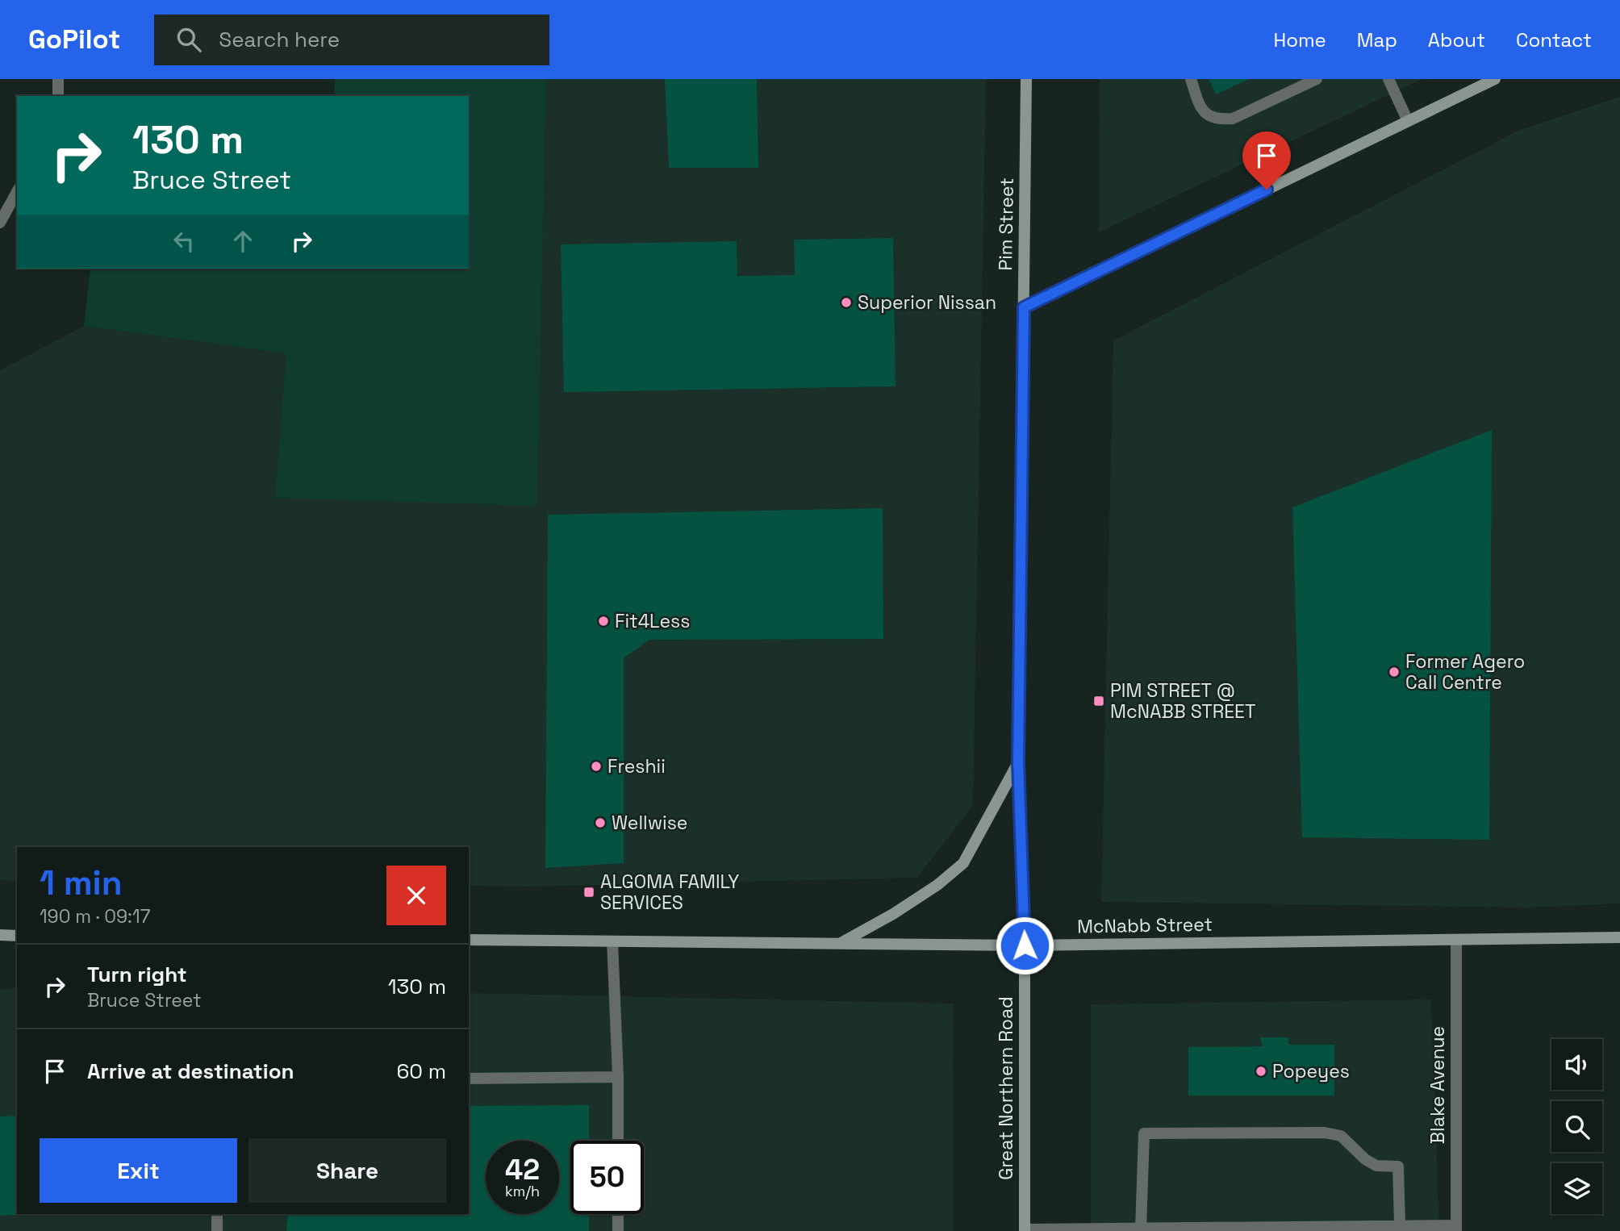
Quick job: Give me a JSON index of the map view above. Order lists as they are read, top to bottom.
{
  "streets": {
    "main road": ["Pim Street", "McNabb Street", "Great Northern Road"],
    "street": ["Blake Avenue"]
  },
  "crossings": [
    ["Pim Street", "McNabb Street"],
    ["Pim Street", "Great Northern Road"],
    ["McNabb Street", "Blake Avenue"],
    ["McNabb Street", "Great Northern Road"]
  ],
  "places": {
    "other": [
      "Superior Nissan",
      "Fit4Less",
      "Former Agero Call Centre",
      "Freshii",
      "Wellwise",
      "Popeyes"
    ],
    "transit": ["PIM STREET @ McNABB STREET", "ALGOMA FAMILY SERVICES"]
  },
  "page": {
    "header": "GoPilot",
    "search": "Search here",
    "nav": [
      "Home",
      "Map",
      "About",
      "Contact"
    ],
    "turn": ["130 m", "Bruce Street"],
    "heading": ["1 min", "190 m · 09:17"],
    "list": [
      {
        "name": "Turn right",
        "note": "Bruce Street",
        "value": "130 m"
      },
      {
        "name": "Arrive at destination",
        "value": "60 m"
      }
    ],
    "buttons": ["Exit", "Share"],
    "speed": "42 km/h",
    "limit": "50"
  }
}
